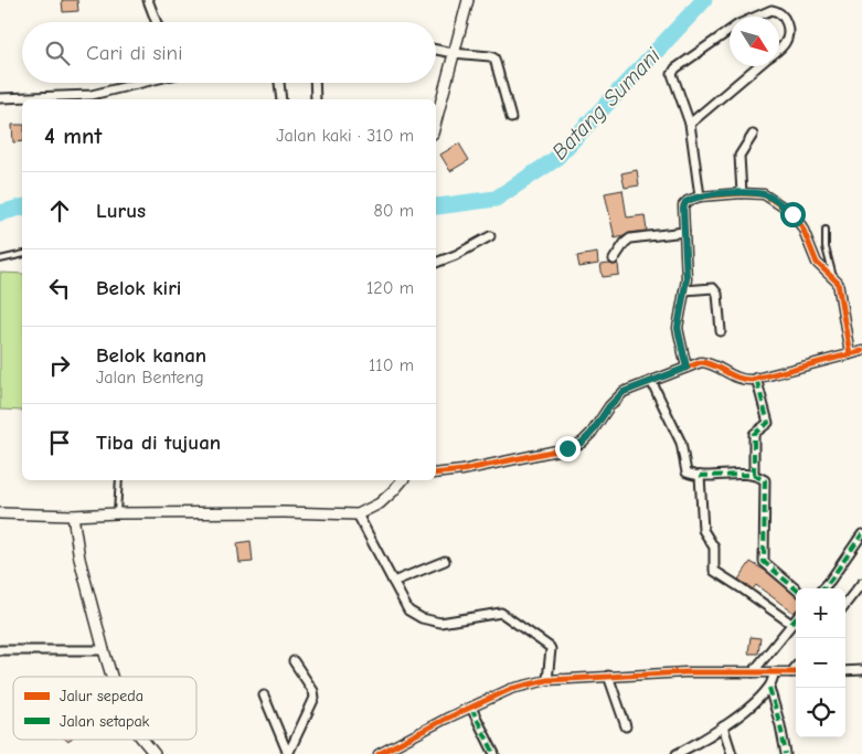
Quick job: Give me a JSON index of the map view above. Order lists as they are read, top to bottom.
{
  "water": ["Batang Sumani"],
  "legend": ["Jalur sepeda", "Jalan setapak"],
  "north": "bottom right",
  "page": {
    "search": "Cari di sini",
    "heading": ["4 mnt", "Jalan kaki · 310 m"],
    "list": [
      ["Lurus", "80 m"],
      ["Belok kiri", "120 m"],
      ["Belok kanan", "Jalan Benteng", "110 m"],
      "Tiba di tujuan"
    ],
    "map_buttons": ["+", "−"]
  }
}
